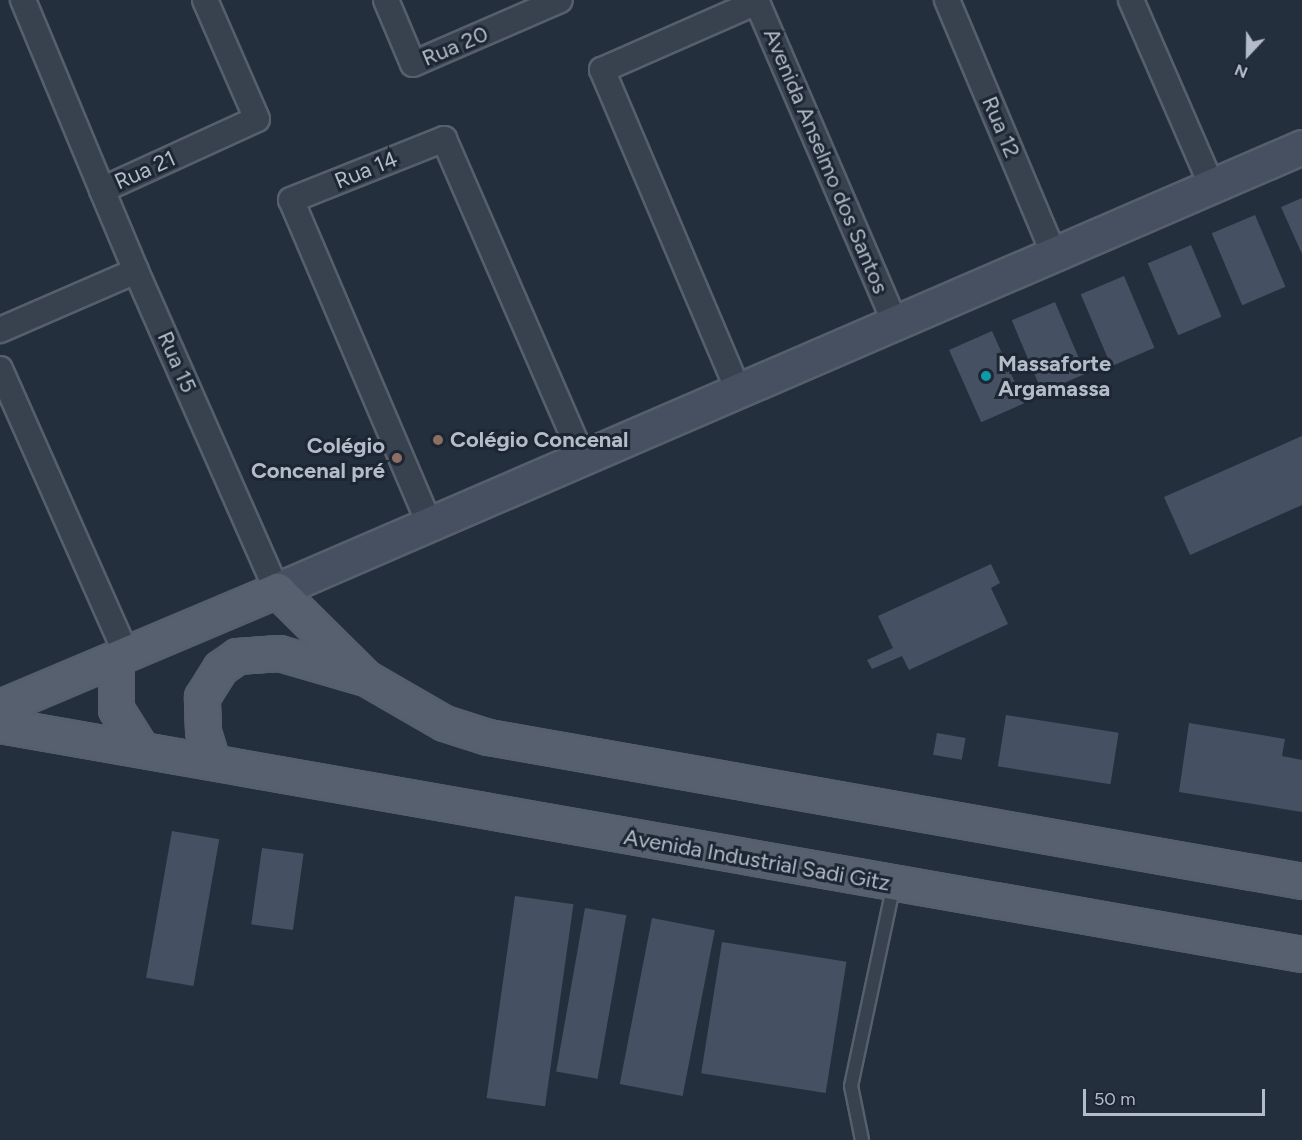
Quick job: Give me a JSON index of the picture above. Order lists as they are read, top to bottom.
{
  "streets": {
    "main road": ["Avenida Industrial Sadi Gitz"],
    "street": [
      "Rua 20",
      "Rua 12",
      "Avenida Anselmo dos Santos",
      "Rua 21",
      "Rua 14",
      "Rua 15"
    ]
  },
  "crossings": [
    ["Rua 21", "Rua 15"]
  ],
  "places": ["Massaforte Argamassa", "Colégio Concenal", "Colégio Concenal pré"],
  "scale_bar": "50 m",
  "north": "bottom"
}
